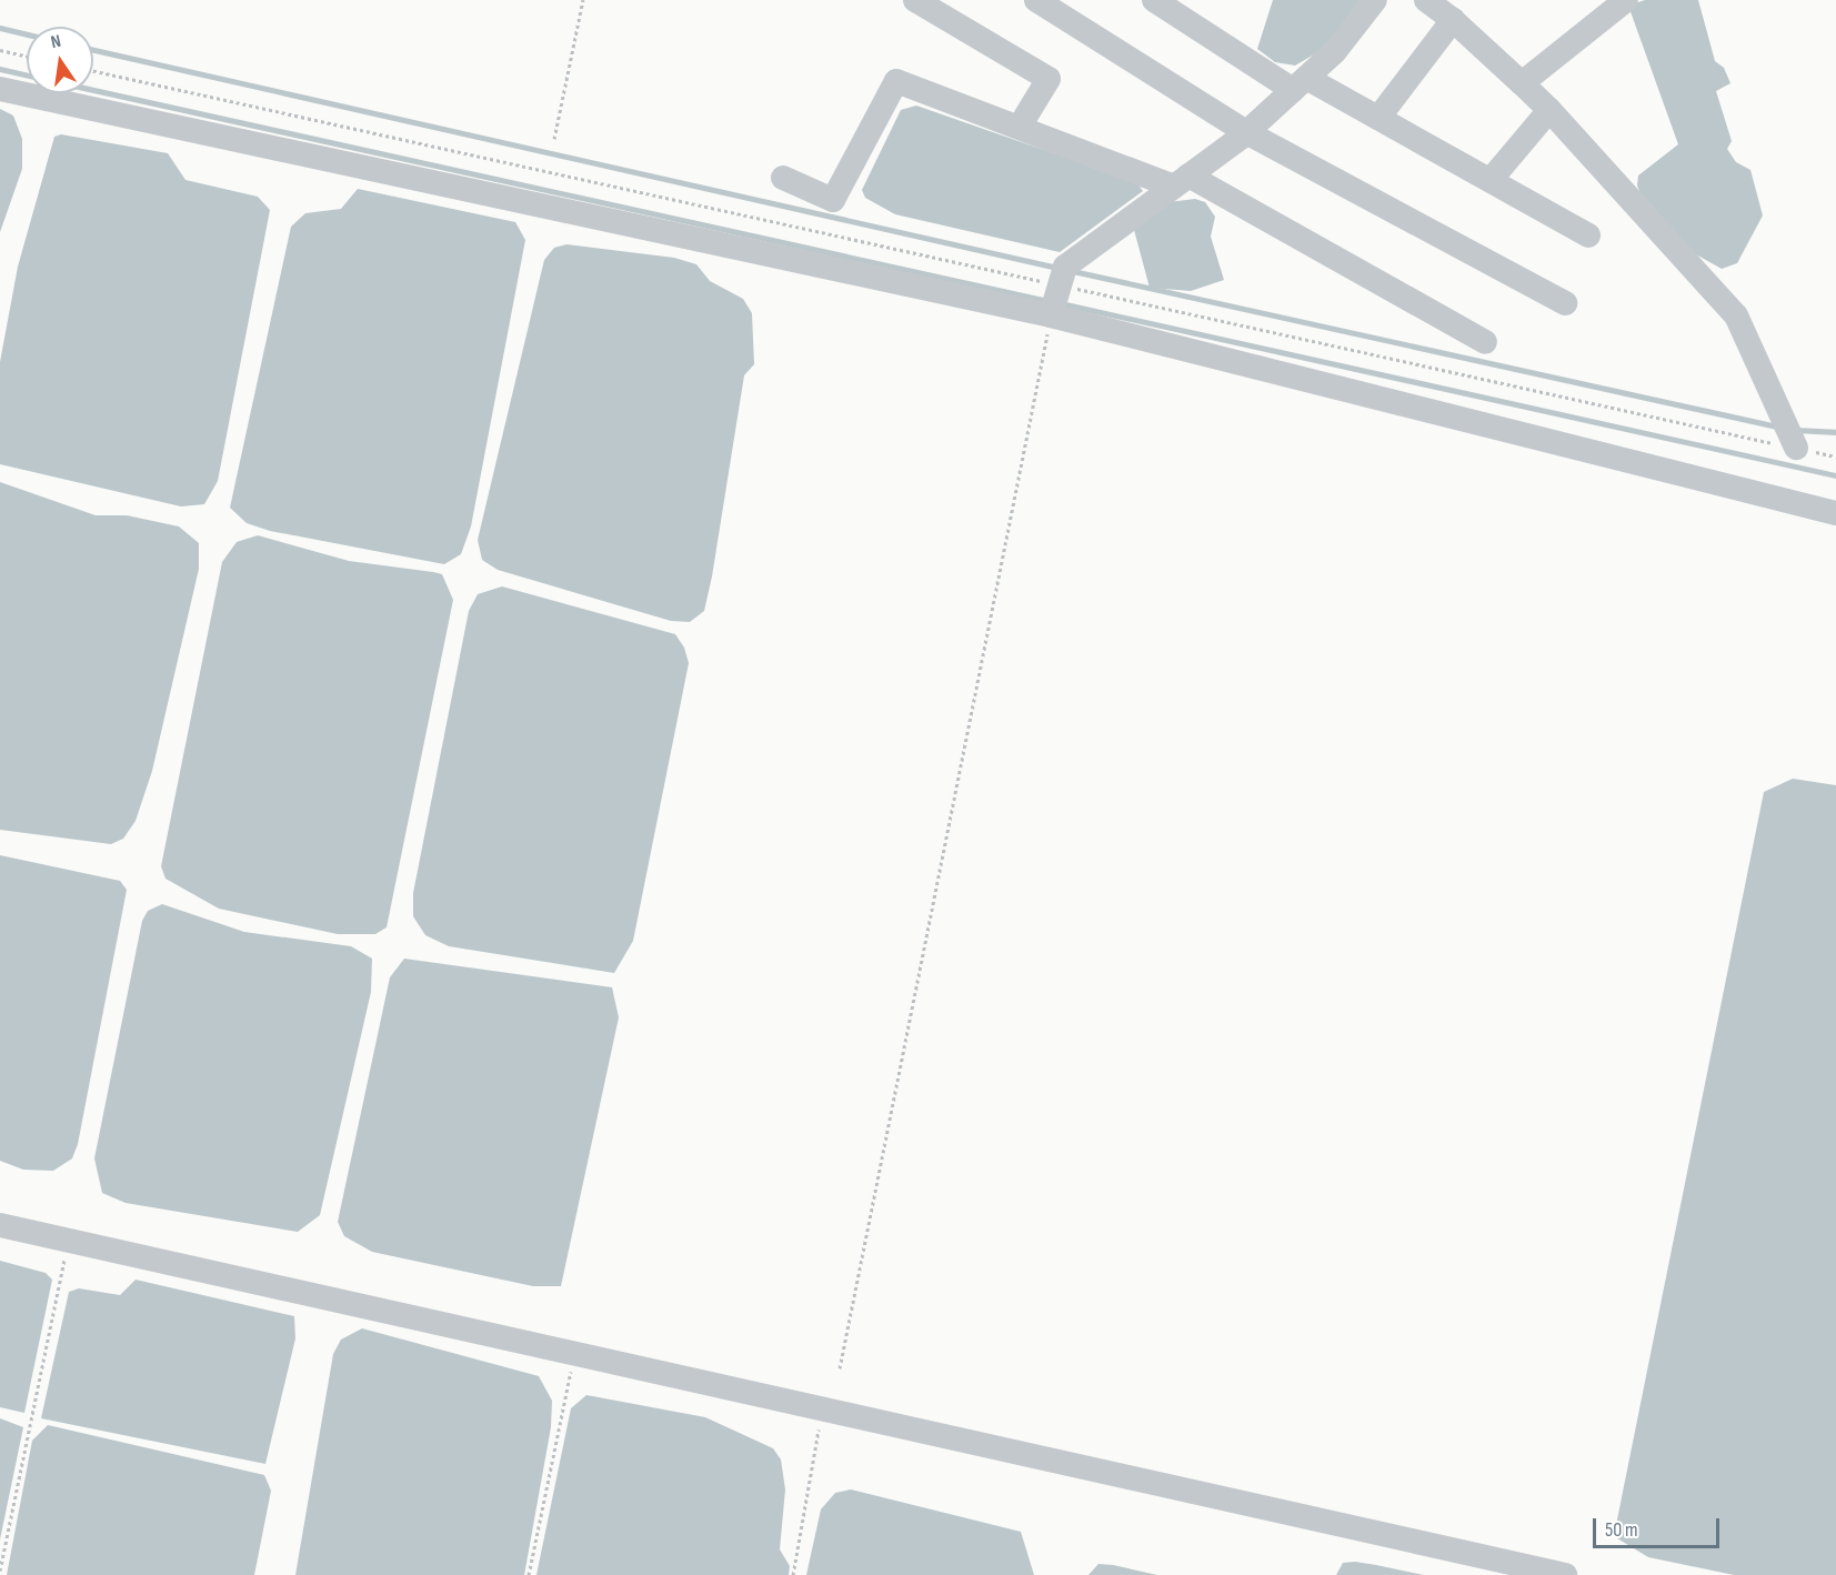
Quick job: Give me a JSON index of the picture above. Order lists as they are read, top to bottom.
{
  "scale_bar": "50 m",
  "north": "top"
}
